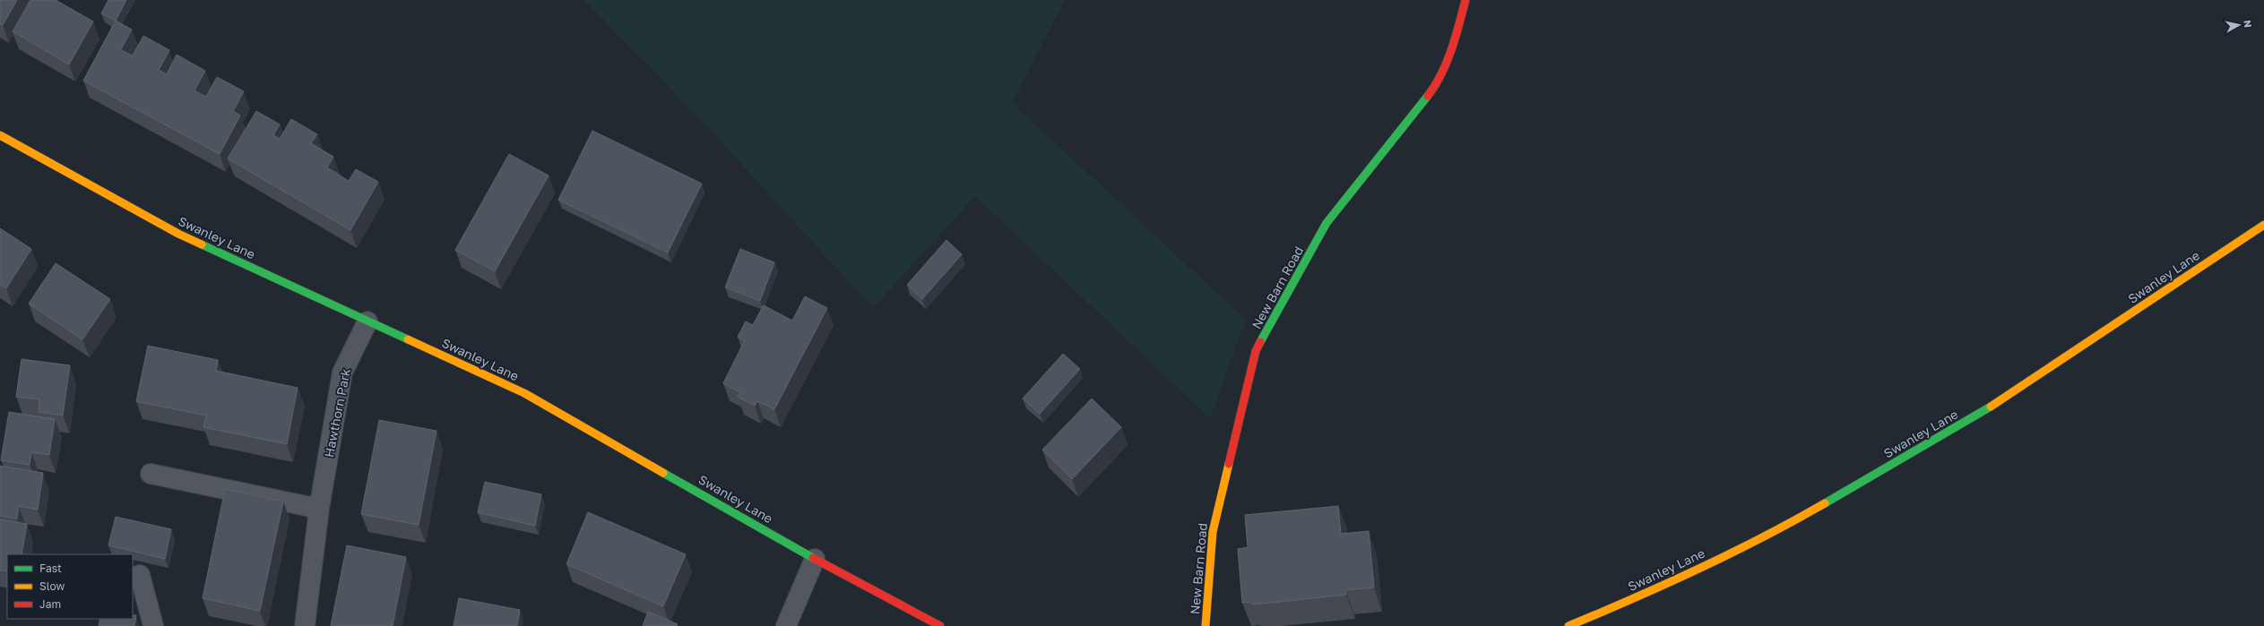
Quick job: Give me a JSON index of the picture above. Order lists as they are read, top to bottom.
{
  "streets": {
    "main road": ["Swanley Lane", "New Barn Road"],
    "street": ["Hawthorn Park"]
  },
  "crossings": [
    ["Swanley Lane", "Hawthorn Park"]
  ],
  "legend": ["Fast", "Slow", "Jam"],
  "north": "right"
}
